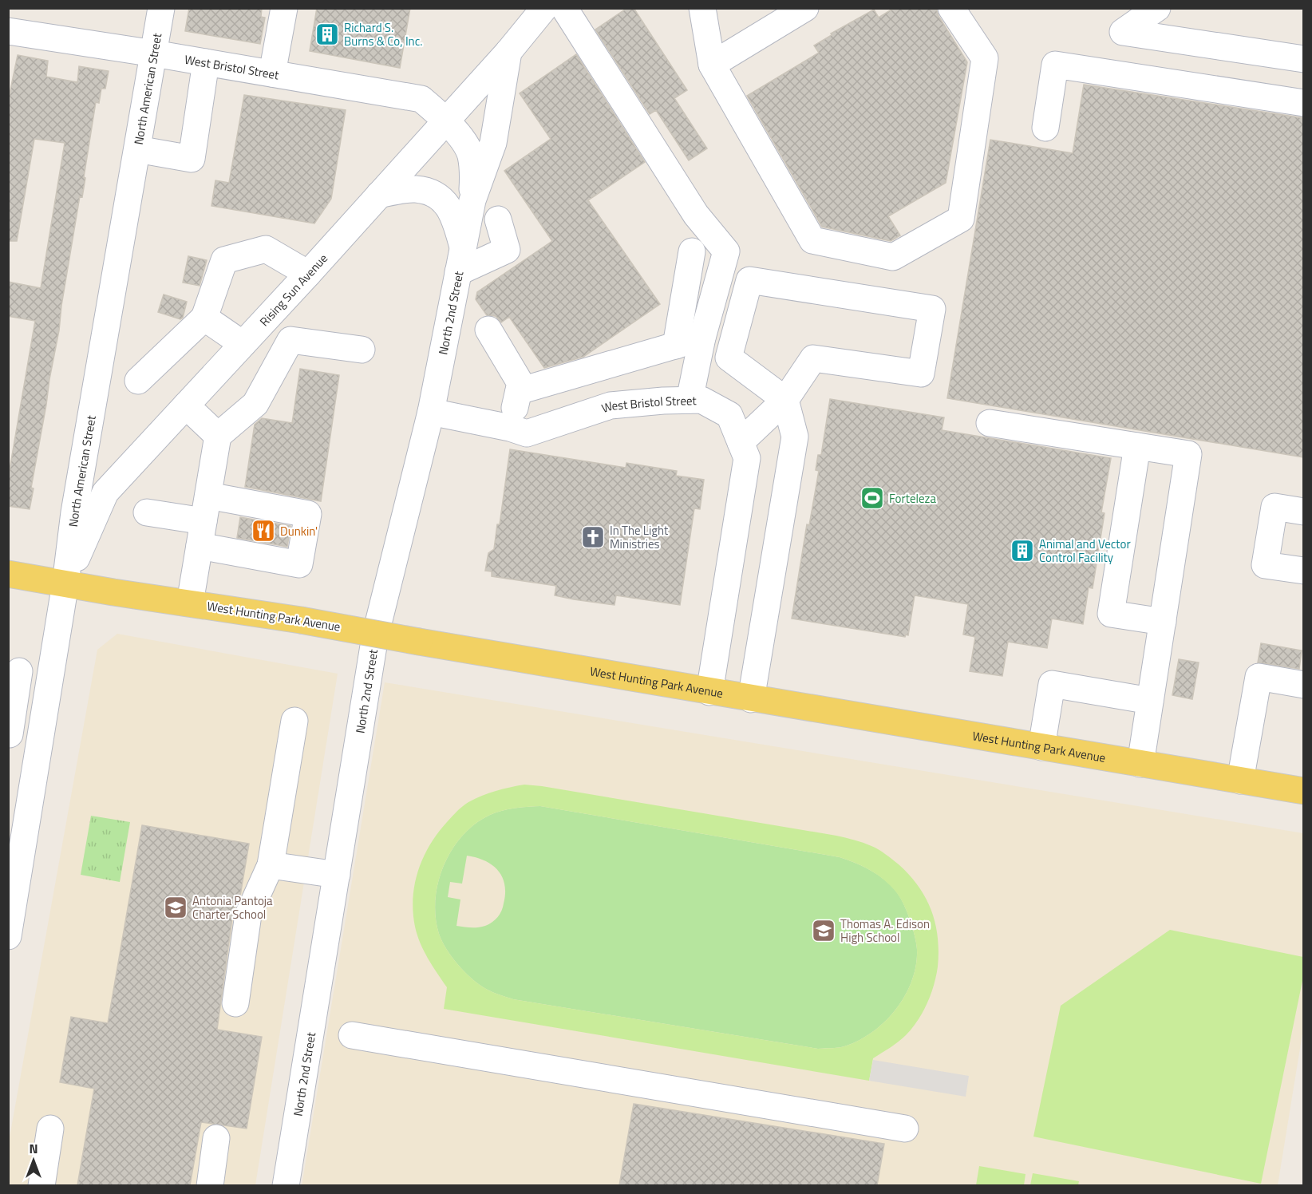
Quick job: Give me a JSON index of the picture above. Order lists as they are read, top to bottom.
{
  "streets": {
    "main road": ["West Hunting Park Avenue"],
    "street": [
      "West Bristol Street",
      "North American Street",
      "Rising Sun Avenue",
      "North 2nd Street"
    ]
  },
  "crossings": [
    ["West Bristol Street", "North American Street"],
    ["West Bristol Street", "Rising Sun Avenue"],
    ["West Bristol Street", "North 2nd Street"],
    ["West Bristol Street", "West Hunting Park Avenue"],
    ["North American Street", "Rising Sun Avenue"],
    ["North American Street", "West Hunting Park Avenue"],
    ["Rising Sun Avenue", "North 2nd Street"],
    ["Rising Sun Avenue", "West Hunting Park Avenue"]
  ],
  "places": {
    "building": ["Richard S. Burns & Co, Inc.", "Animal and Vector Control Facility"],
    "sports": ["Forteleza"],
    "restaurant": ["Dunkin'"],
    "church": ["In The Light Ministries"],
    "school or university": ["Antonia Pantoja Charter School", "Thomas A. Edison High School"]
  },
  "north": "top"
}
